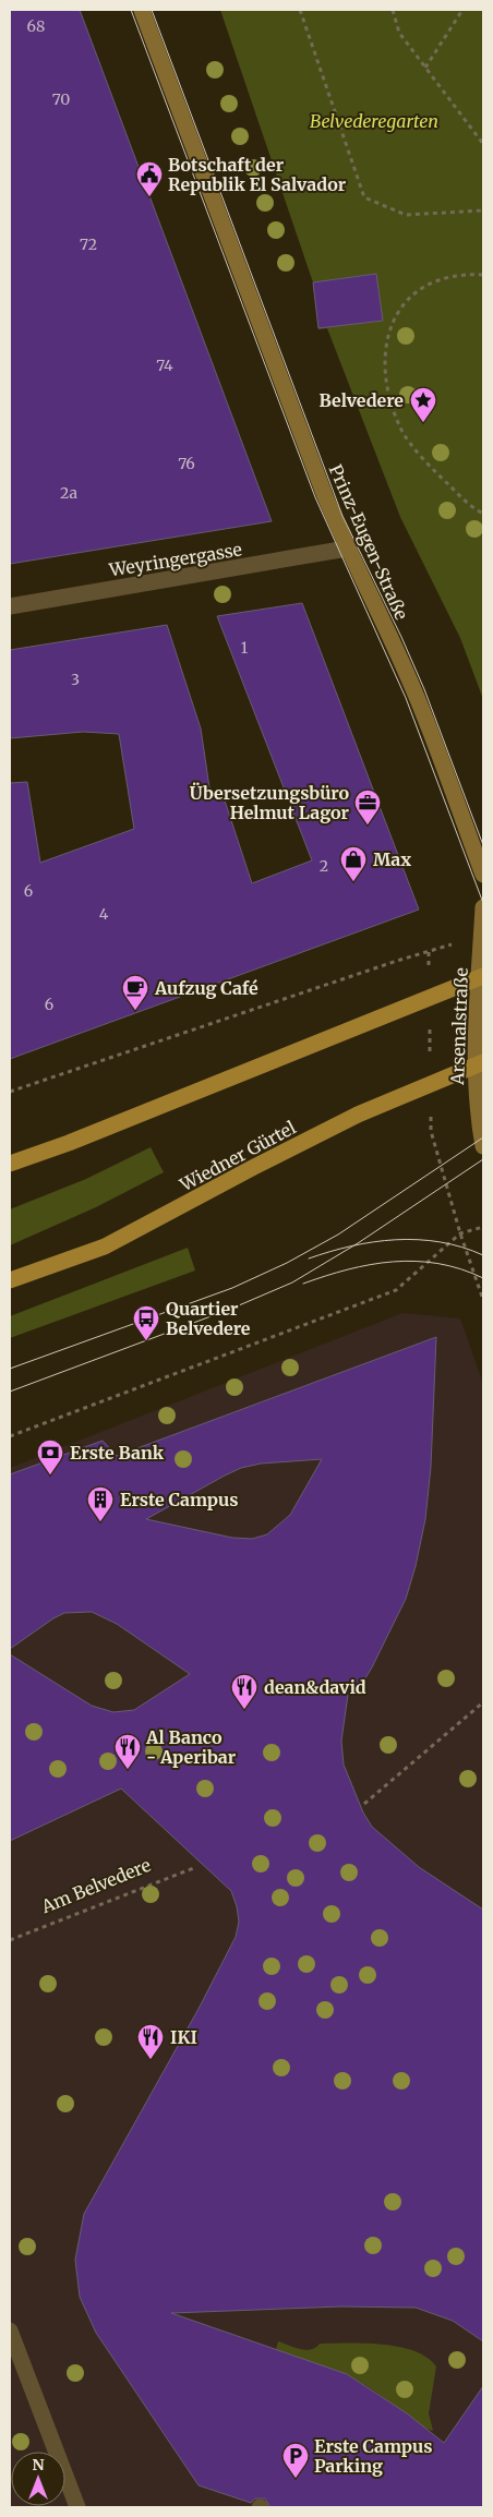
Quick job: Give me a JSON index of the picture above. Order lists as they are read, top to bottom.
{
  "streets": {
    "main road": ["Wiedner Gürtel"],
    "street": ["Prinz-Eugen-Straße", "Weyringergasse", "Arsenalstraße"],
    "path": ["Am Belvedere"]
  },
  "crossings": [
    ["Prinz-Eugen-Straße", "Weyringergasse"],
    ["Arsenalstraße", "Wiedner Gürtel"]
  ],
  "parks": ["Belvederegarten"],
  "places": {
    "public building": ["Botschaft der Republik El Salvador"],
    "place": ["Belvedere"],
    "office": ["Übersetzungsbüro Helmut Lagor"],
    "shop": ["Max"],
    "cafe": ["Aufzug Café"],
    "bus stop": ["Quartier Belvedere"],
    "bank": ["Erste Bank"],
    "building": ["Erste Campus"],
    "restaurant": ["dean&david", "Al Banco - Aperibar", "IKI"],
    "parking": ["Erste Campus Parking"]
  },
  "house_numbers": [
    "68",
    "70",
    "72",
    "74",
    "76",
    "2a",
    "1",
    "3",
    "2",
    "6",
    "4",
    "6"
  ],
  "north": "top"
}
